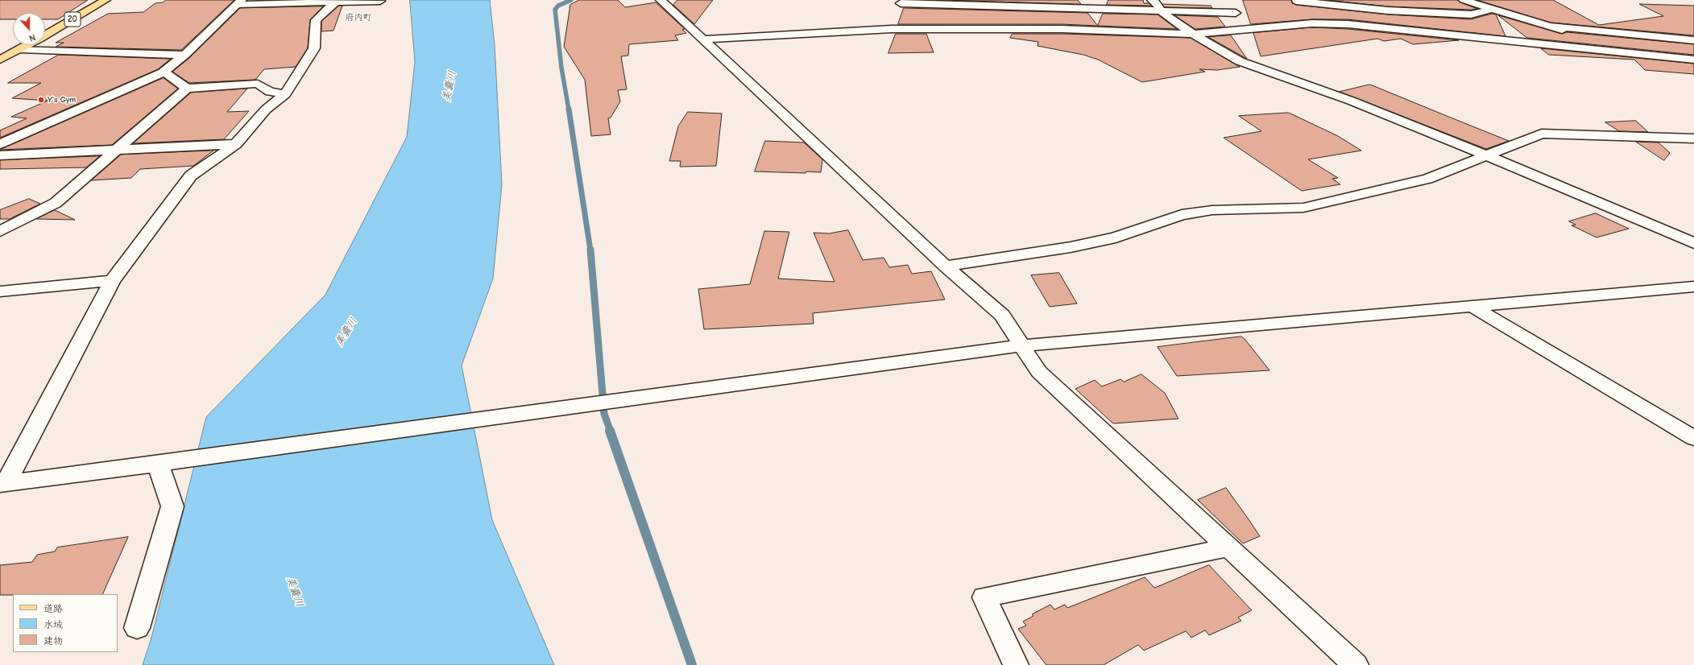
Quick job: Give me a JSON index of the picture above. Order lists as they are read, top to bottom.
{
  "streets": {
    "main road": ["20"]
  },
  "districts": ["府内町"],
  "water": ["美嚢川"],
  "places": ["Y's Gym"],
  "legend": ["道路", "水域", "建物"],
  "north": "bottom"
}
